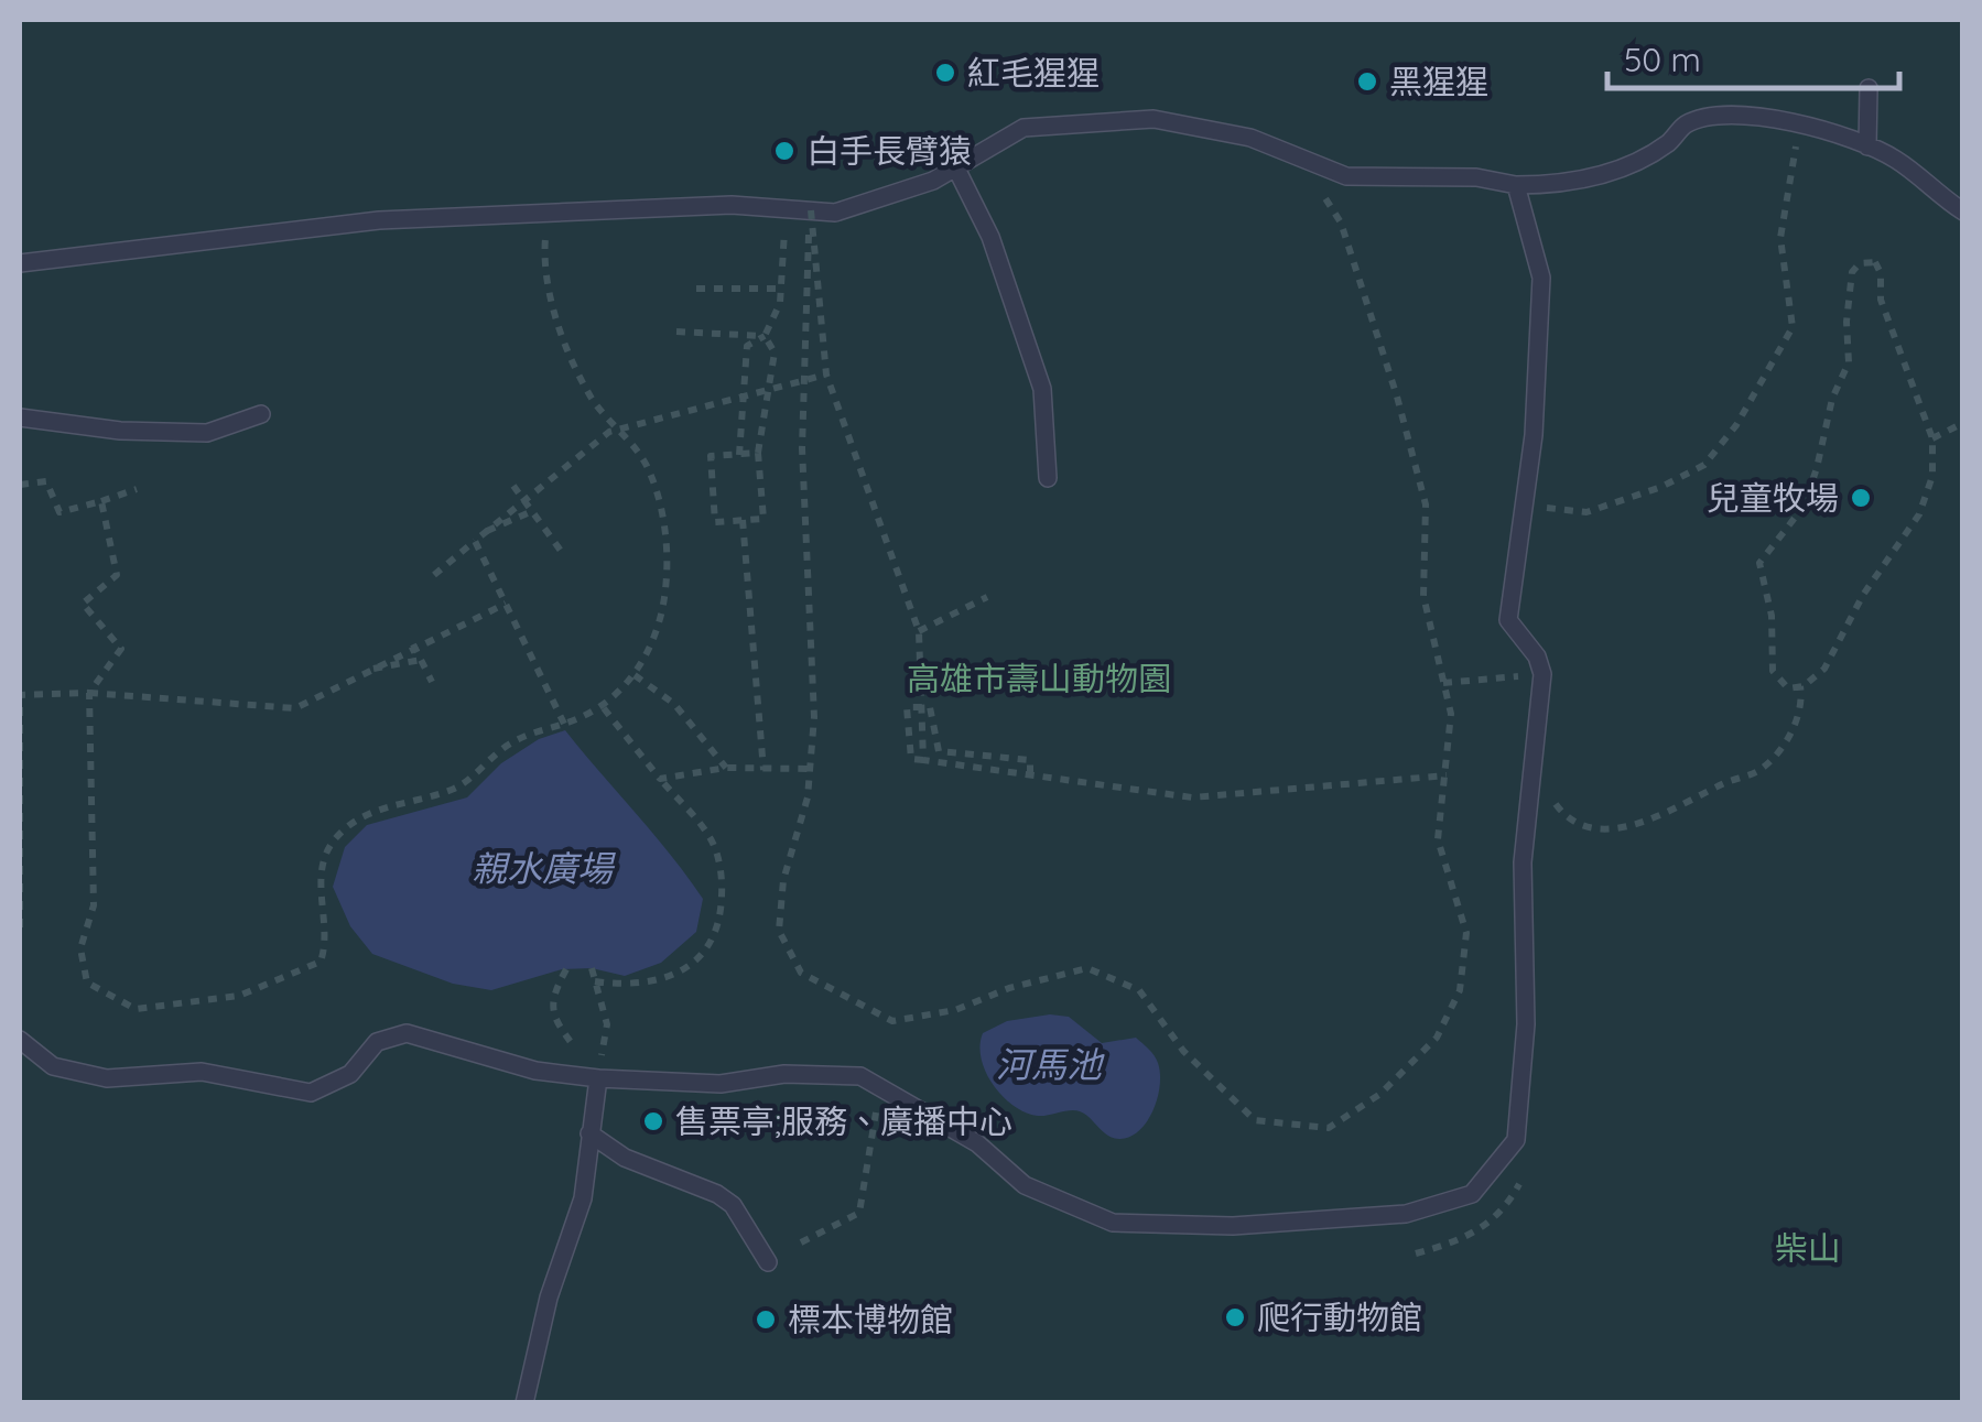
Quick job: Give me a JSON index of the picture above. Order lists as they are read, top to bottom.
{
  "water": ["親水廣場", "河馬池"],
  "parks": ["高雄市壽山動物園", "柴山"],
  "places": [
    "紅毛猩猩",
    "黑猩猩",
    "白手長臂猿",
    "兒童牧場",
    "售票亭;服務、廣播中心",
    "爬行動物館",
    "標本博物館"
  ],
  "scale_bar": "50 m"
}
